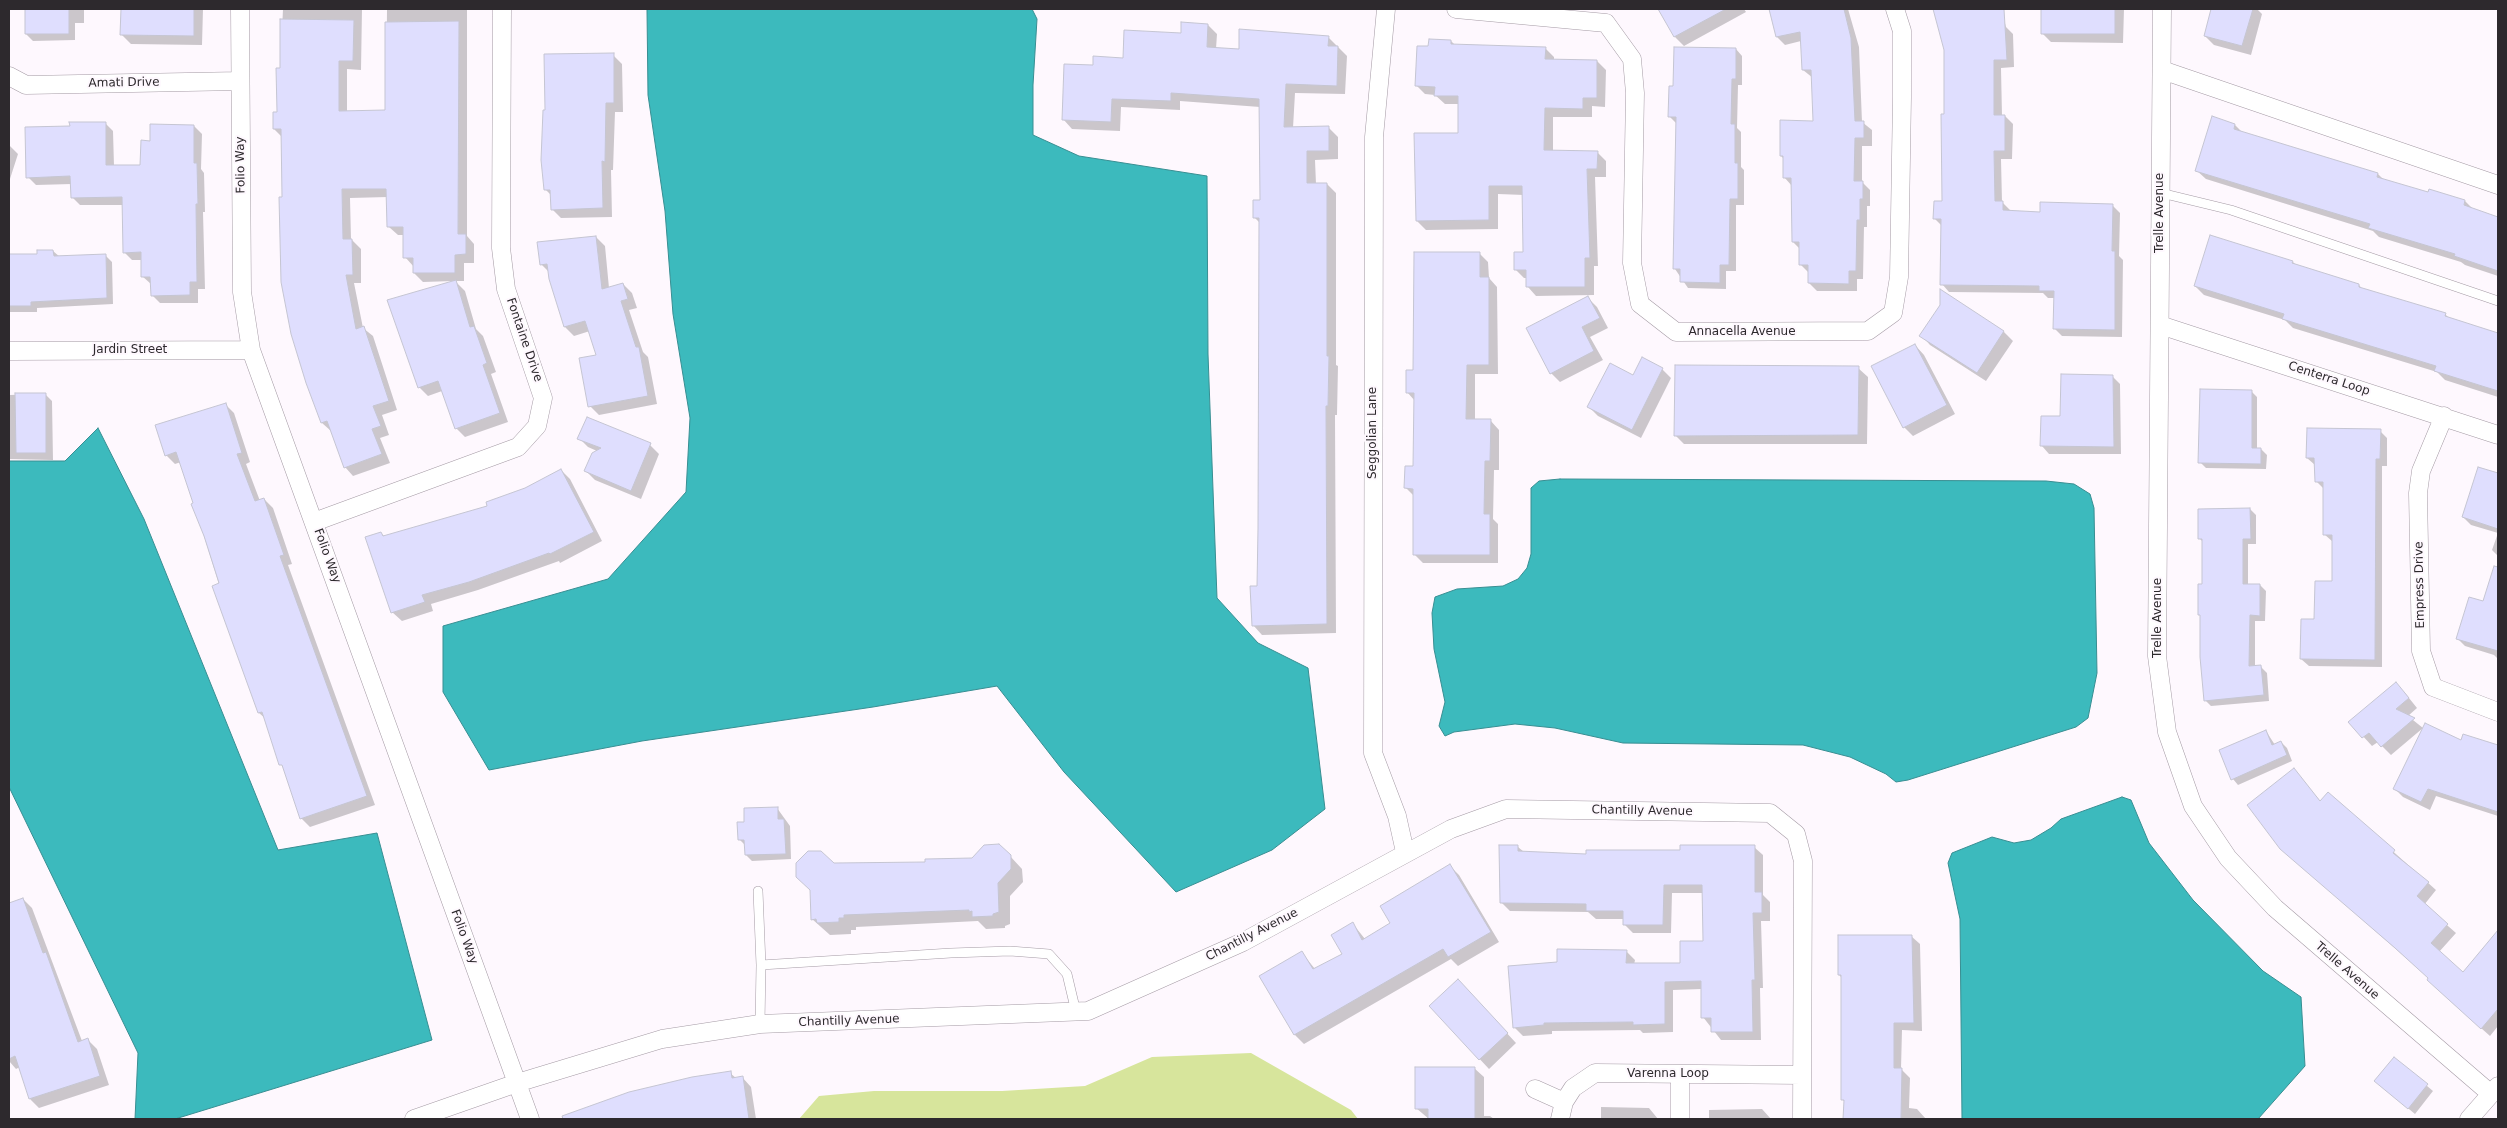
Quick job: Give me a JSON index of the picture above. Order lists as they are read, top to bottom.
{
  "streets": {
    "street": [
      "Amati Drive",
      "Folio Way",
      "Trelle Avenue",
      "Annacella Avenue",
      "Fontaine Drive",
      "Jardin Street",
      "Centerra Loop",
      "Seggolian Lane",
      "Empress Drive",
      "Chantilly Avenue",
      "Varenna Loop"
    ]
  },
  "crossings": [
    ["Amati Drive", "Folio Way"],
    ["Folio Way", "Fontaine Drive"],
    ["Folio Way", "Jardin Street"],
    ["Folio Way", "Chantilly Avenue"],
    ["Trelle Avenue", "Centerra Loop"],
    ["Centerra Loop", "Empress Drive"],
    ["Seggolian Lane", "Chantilly Avenue"],
    ["Chantilly Avenue", "Varenna Loop"]
  ]
}
